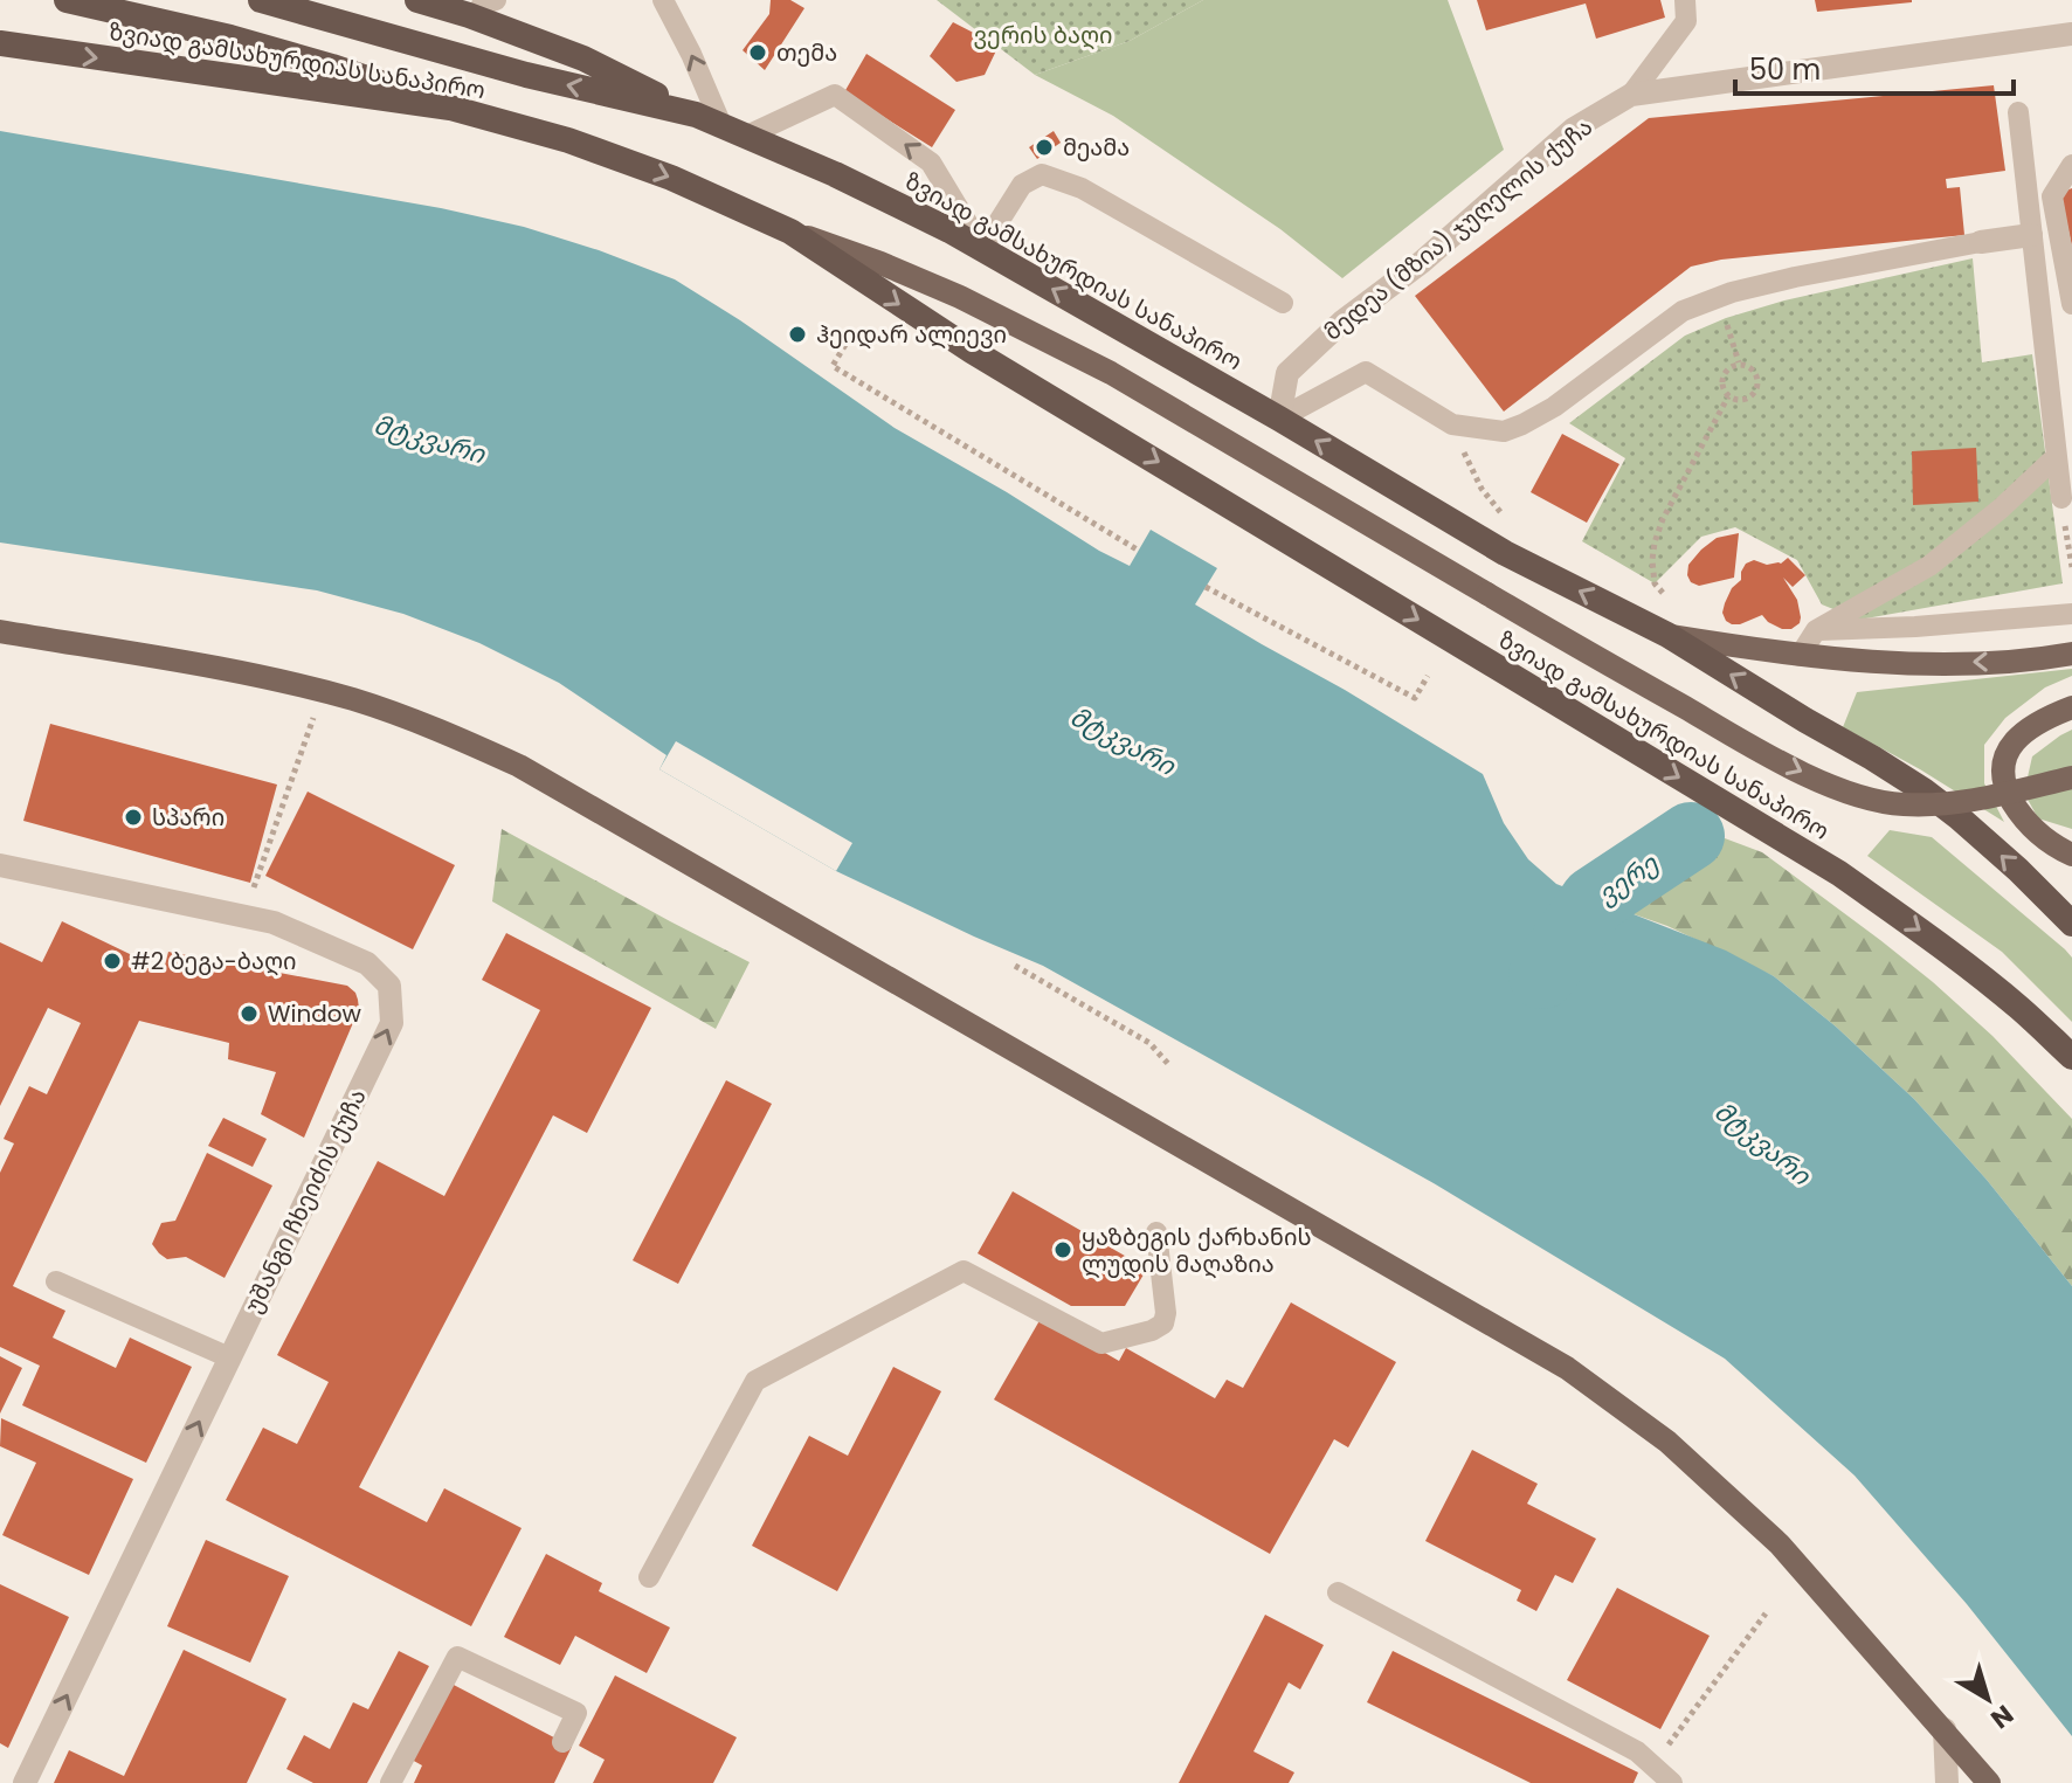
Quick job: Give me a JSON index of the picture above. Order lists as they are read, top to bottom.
{
  "streets": {
    "highway": ["ზვიად გამსახურდიას სანაპირო"],
    "street": ["მედეა (მზია) ჯუღელის ქუჩა", "უშანგი ჩხეიძის ქუჩა"]
  },
  "crossings": [
    ["ზვიად გამსახურდიას სანაპირო", "მედეა (მზია) ჯუღელის ქუჩა"]
  ],
  "one_way": ["უშანგი ჩხეიძის ქუჩა"],
  "water": ["მტკვარი", "ვერე"],
  "parks": ["ვერის ბაღი"],
  "places": [
    "თემა",
    "მეამა",
    "ჰეიდარ ალიევი",
    "სპარი",
    "#2 ბეგა-ბაღი",
    "Window",
    "ყაზბეგის ქარხანის ლუდის მაღაზია"
  ],
  "scale_bar": "50 m",
  "north": "bottom right"
}
